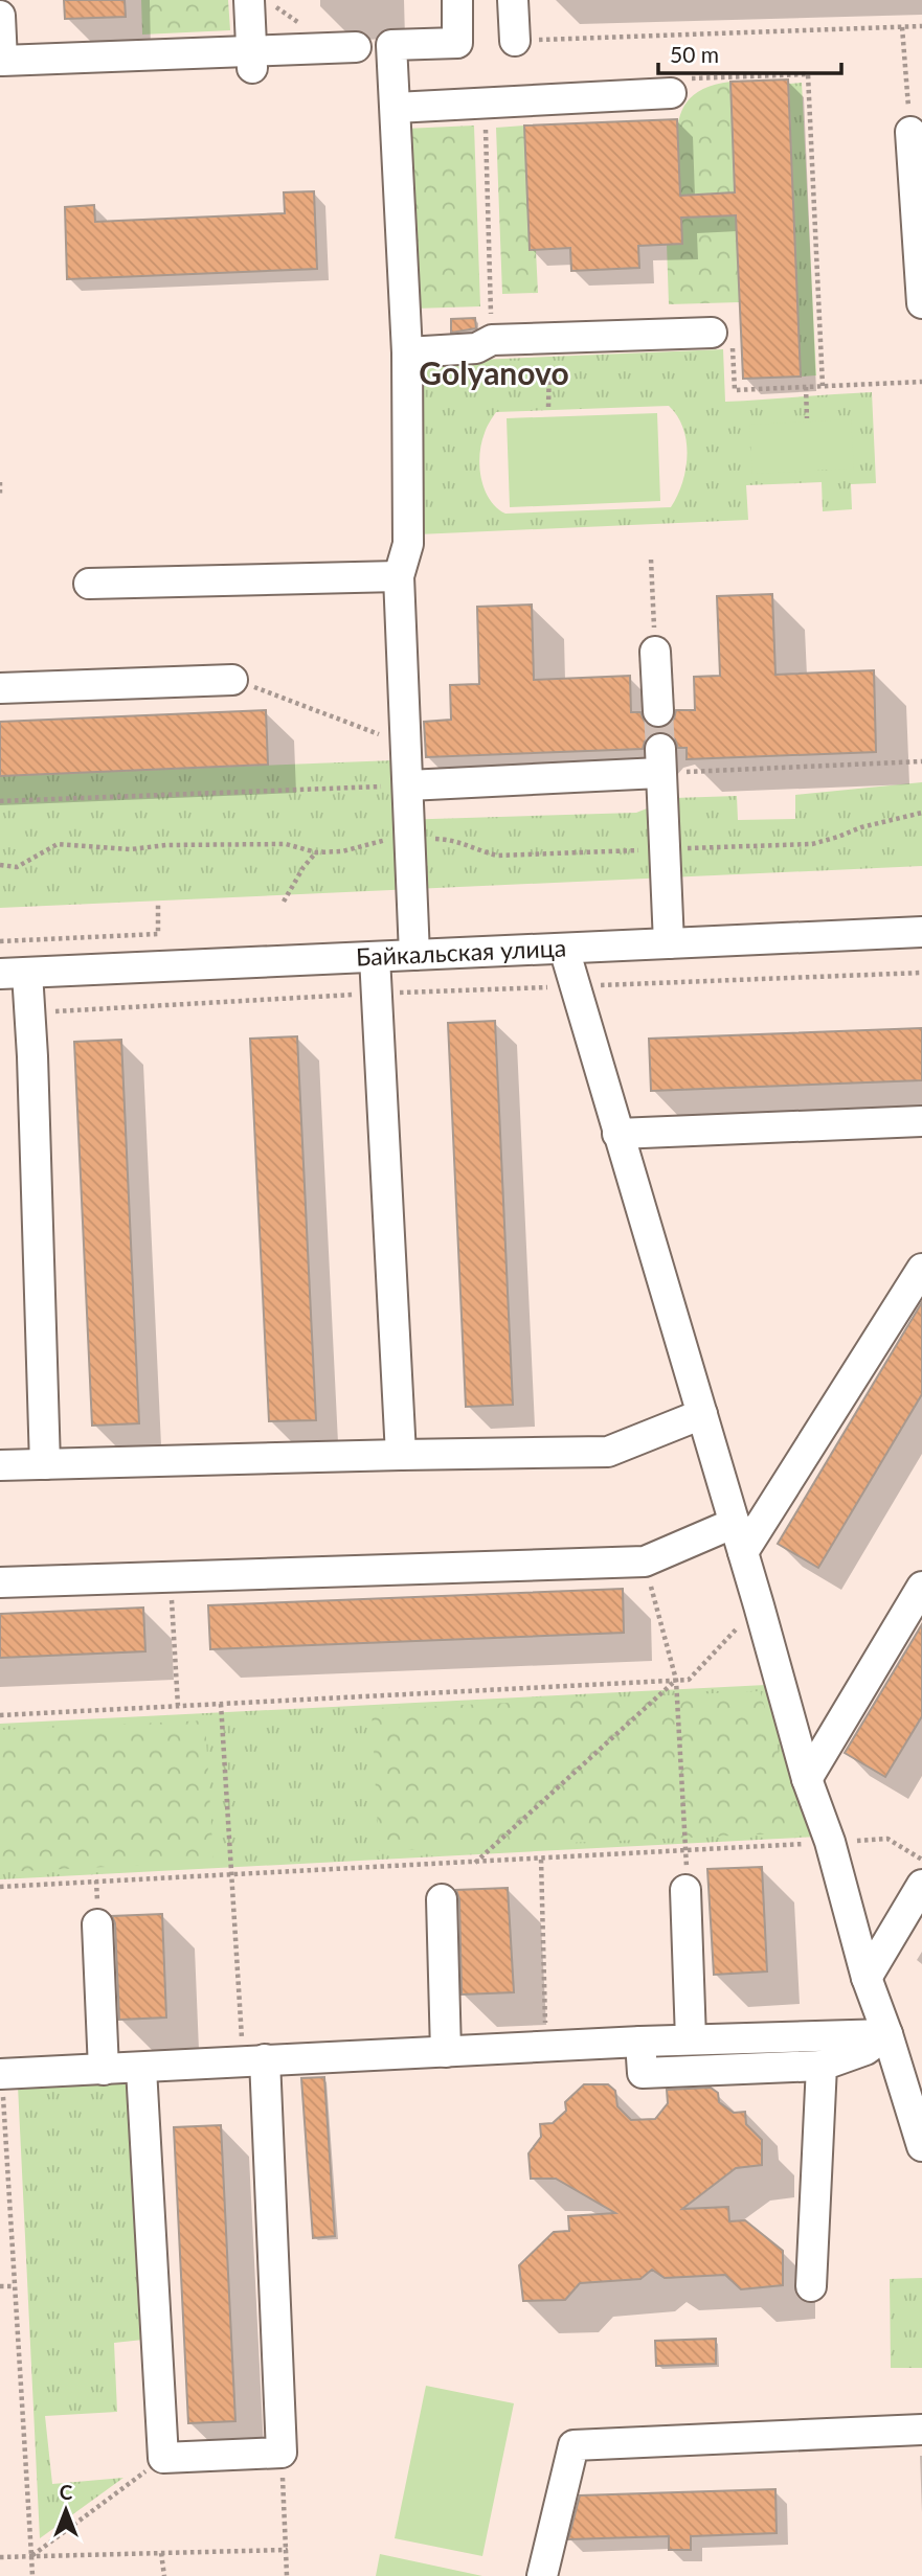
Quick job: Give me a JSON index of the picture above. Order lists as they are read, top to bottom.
{
  "streets": {
    "street": ["Байкальская улица"]
  },
  "districts": ["Golyanovo"],
  "scale_bar": "50 m",
  "north": "top"
}
